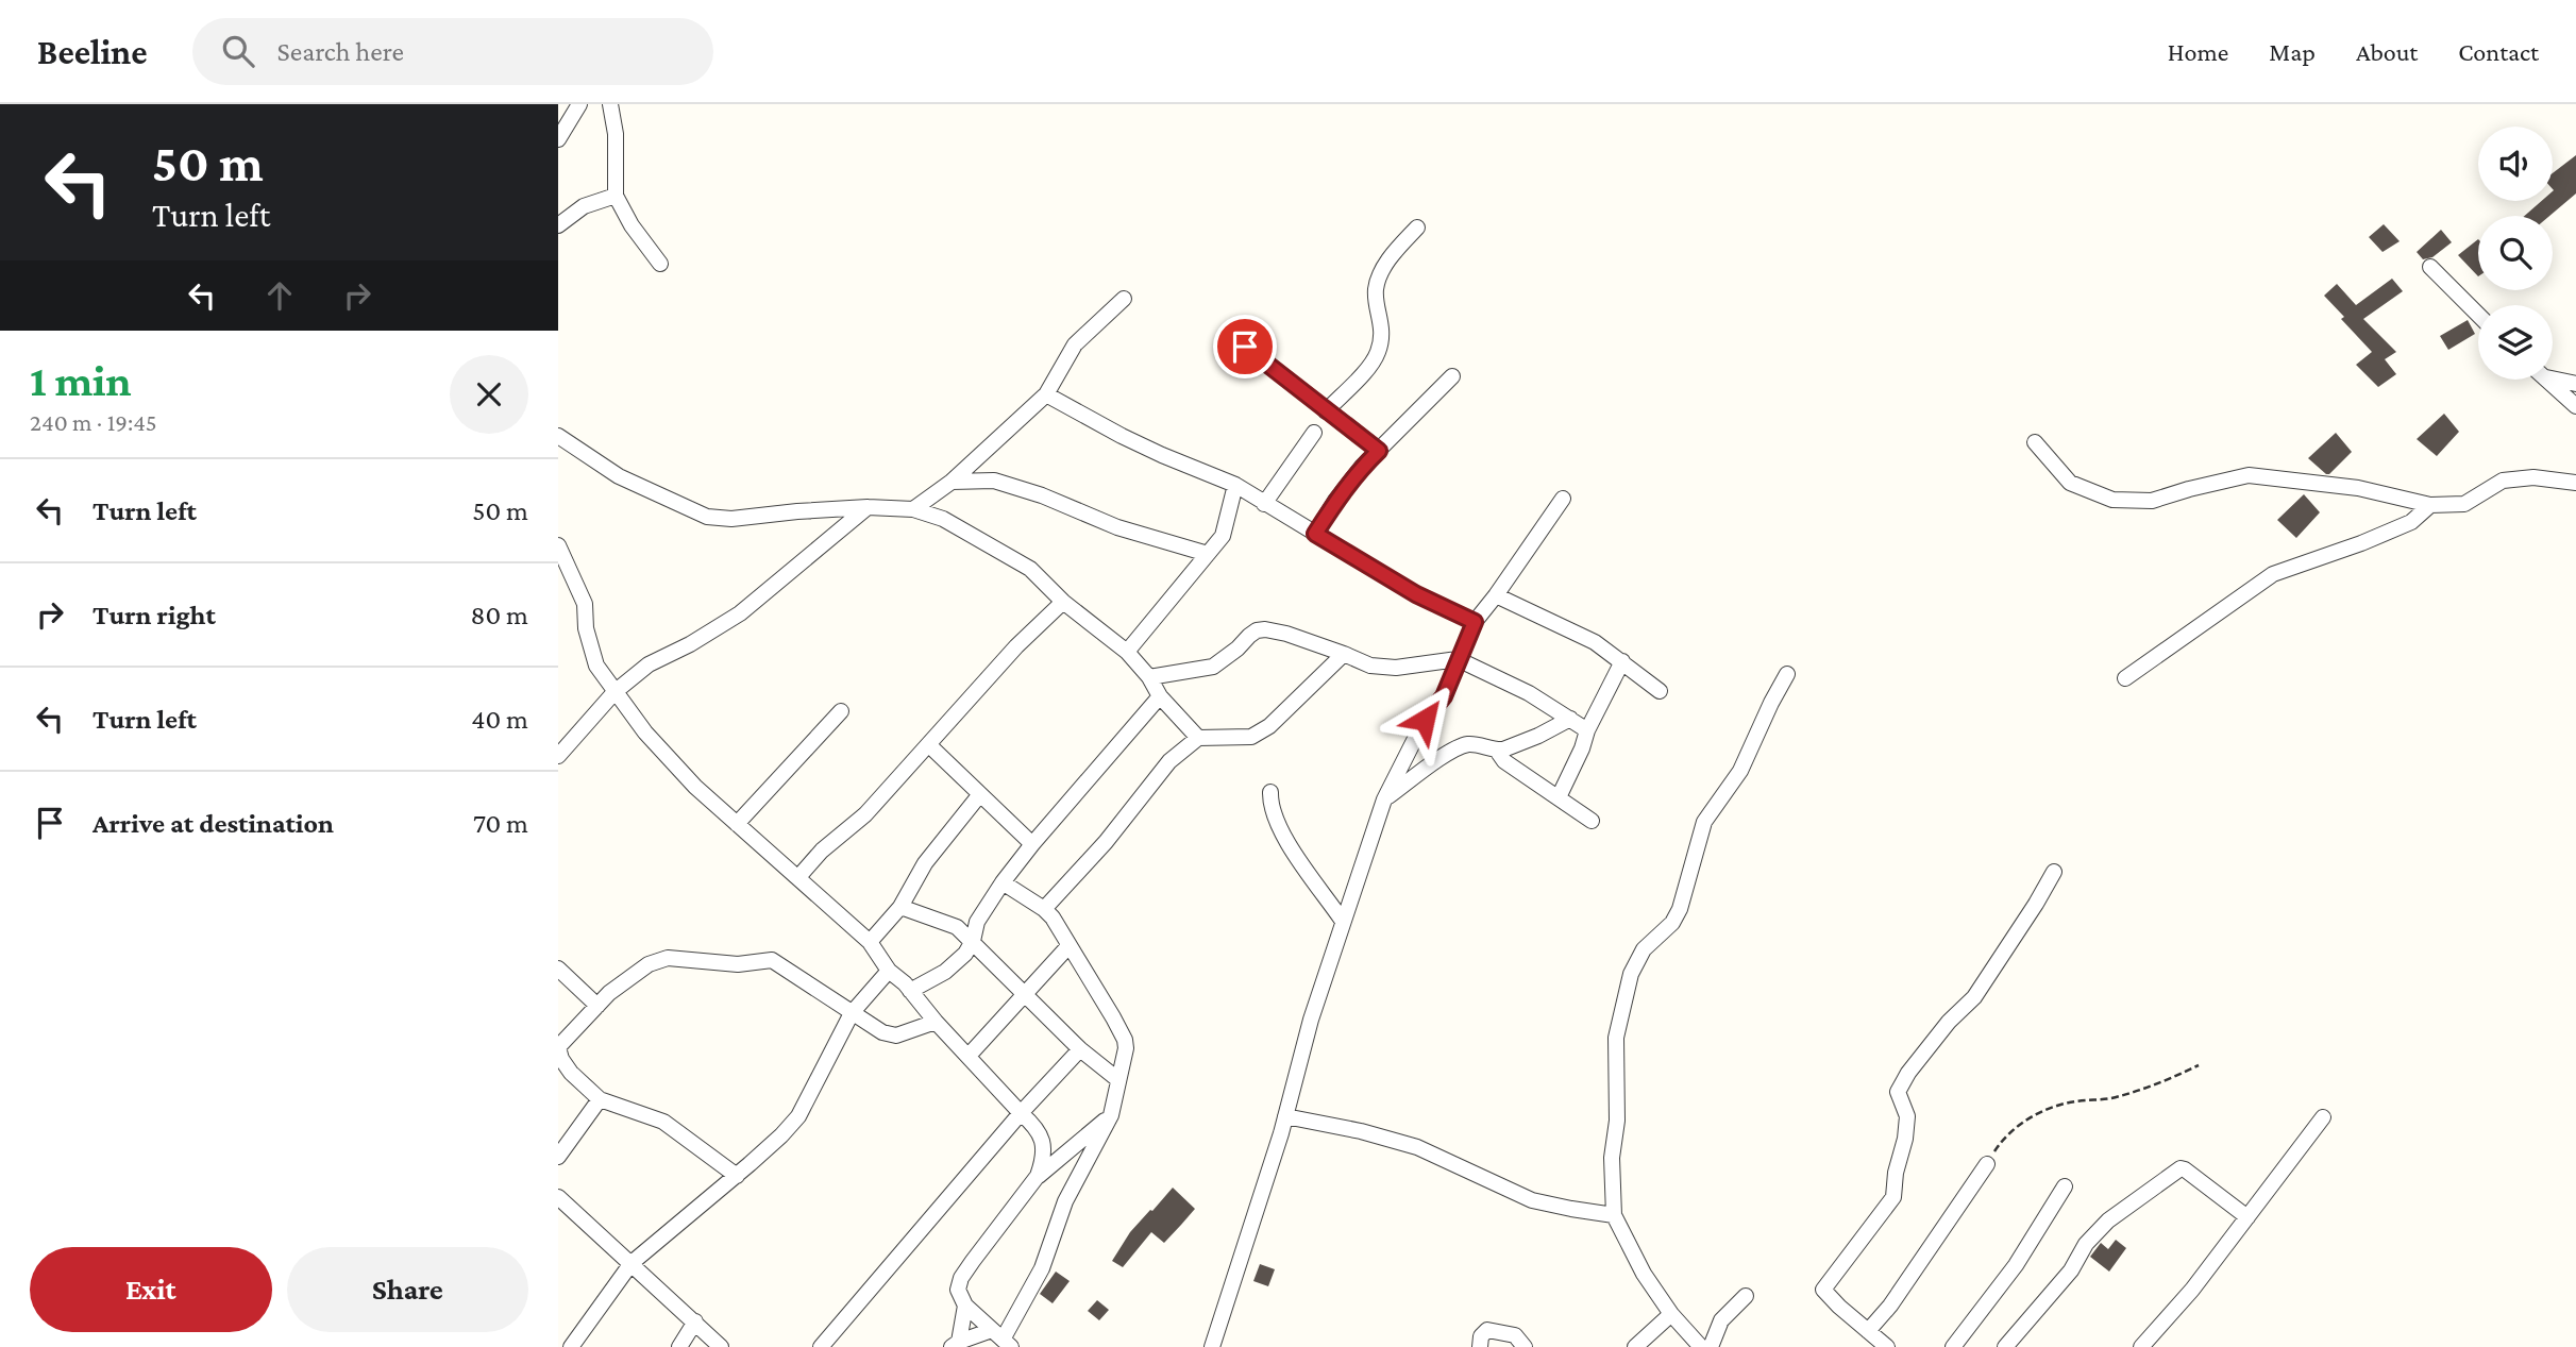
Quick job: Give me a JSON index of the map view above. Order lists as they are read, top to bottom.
{
  "page": {
    "header": "Beeline",
    "search": "Search here",
    "nav": [
      "Home",
      "Map",
      "About",
      "Contact"
    ],
    "turn": ["50 m", "Turn left"],
    "heading": ["1 min", "240 m · 19:45"],
    "list": [
      {
        "name": "Turn left",
        "value": "50 m"
      },
      {
        "name": "Turn right",
        "value": "80 m"
      },
      {
        "name": "Turn left",
        "value": "40 m"
      },
      {
        "name": "Arrive at destination",
        "value": "70 m"
      }
    ],
    "buttons": ["Exit", "Share"]
  }
}
